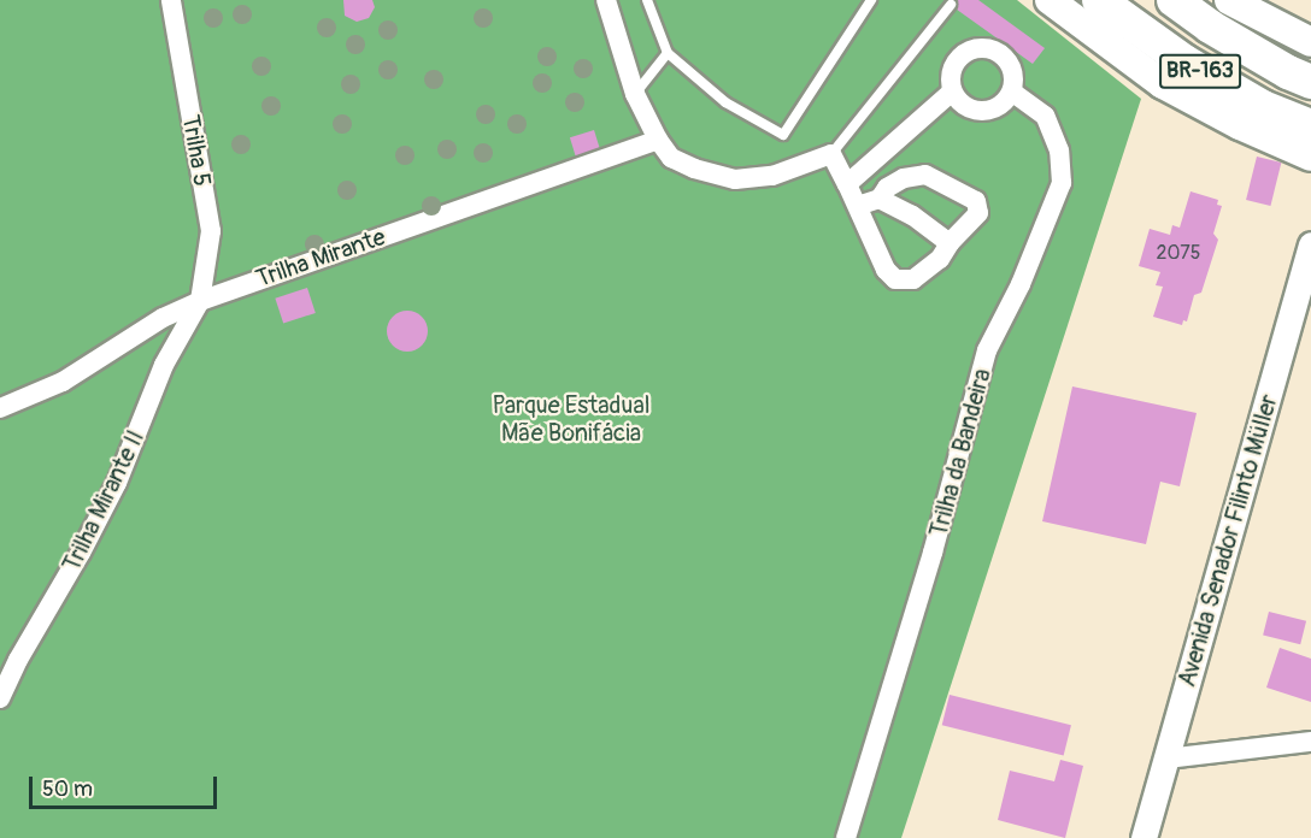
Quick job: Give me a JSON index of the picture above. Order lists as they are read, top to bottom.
{
  "streets": {
    "highway": ["BR-163"],
    "street": [
      "Trilha 5",
      "Trilha Mirante",
      "Trilha da Bandeira",
      "Trilha Mirante II",
      "Avenida Senador Filinto Müller"
    ]
  },
  "crossings": [
    ["Trilha 5", "Trilha Mirante"],
    ["Trilha 5", "Trilha Mirante II"],
    ["Trilha Mirante", "Trilha Mirante II"]
  ],
  "parks": ["Parque Estadual Mãe Bonifácia"],
  "house_numbers": ["2075"],
  "scale_bar": "50 m"
}
